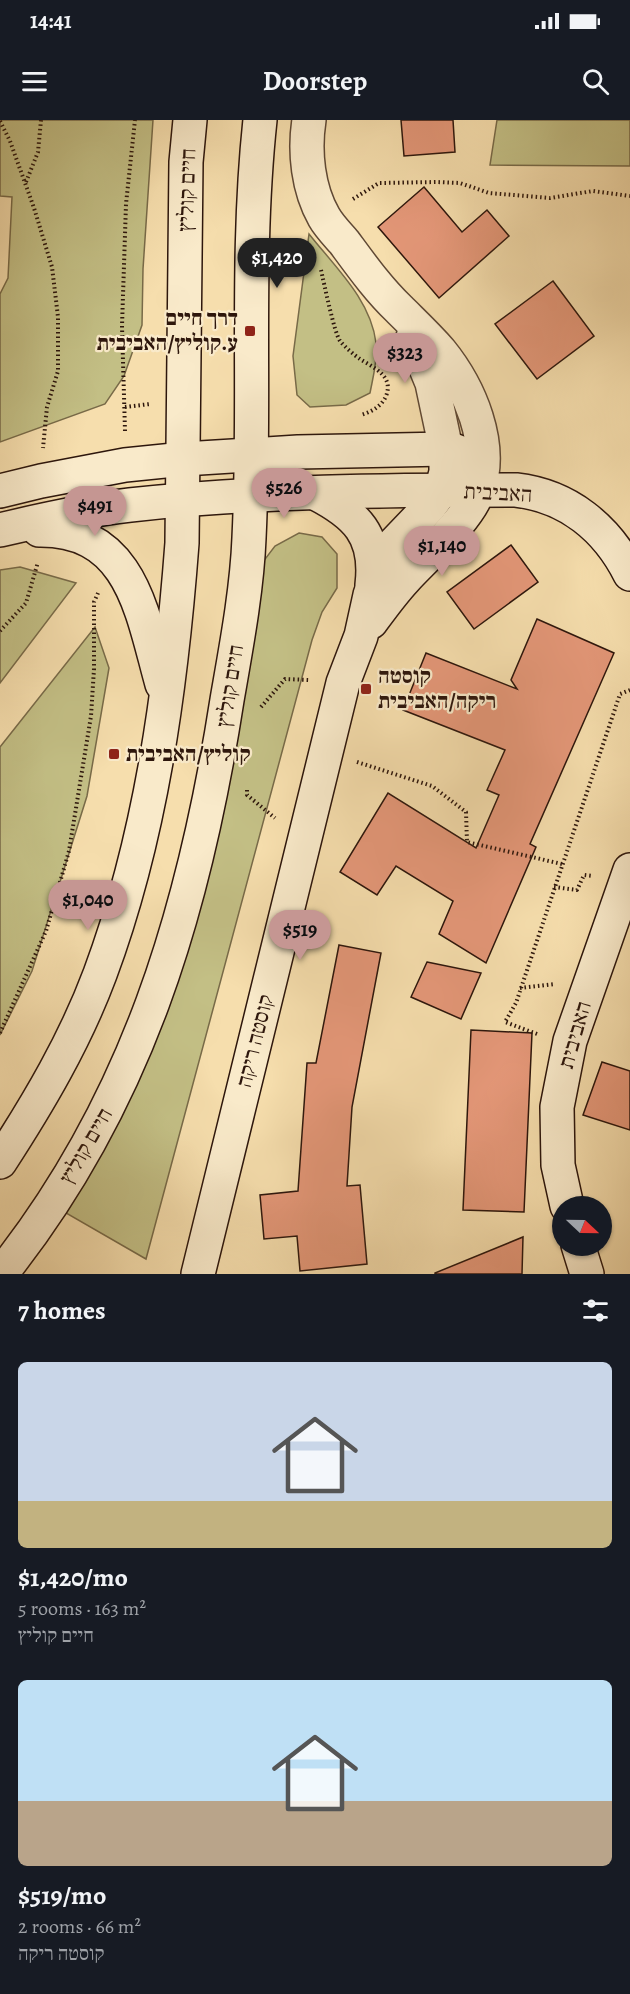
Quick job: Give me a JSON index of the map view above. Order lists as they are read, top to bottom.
{
  "streets": {
    "street": ["חיים קוליץ", "האביבית", "קוסטה ריקה"]
  },
  "crossings": [
    ["חיים קוליץ", "האביבית"],
    ["האביבית", "קוסטה ריקה"]
  ],
  "places": {
    "transit": ["דרך חיים ע.קוליץ/האביבית", "קוסטה ריקה/האביבית", "קוליץ/האביבית"]
  },
  "north": "right",
  "page": {
    "status": "14:41",
    "header": "Doorstep",
    "price": [
      "$1,420",
      "$323",
      "$526",
      "$491",
      "$1,140",
      "$1,040",
      "$519"
    ],
    "heading": "7 homes",
    "list": [
      {
        "name": "$1,420/mo",
        "note": "5 rooms · 163 m² · חיים קוליץ"
      },
      {
        "name": "$519/mo",
        "note": "2 rooms · 66 m² · קוסטה ריקה"
      }
    ]
  }
}
